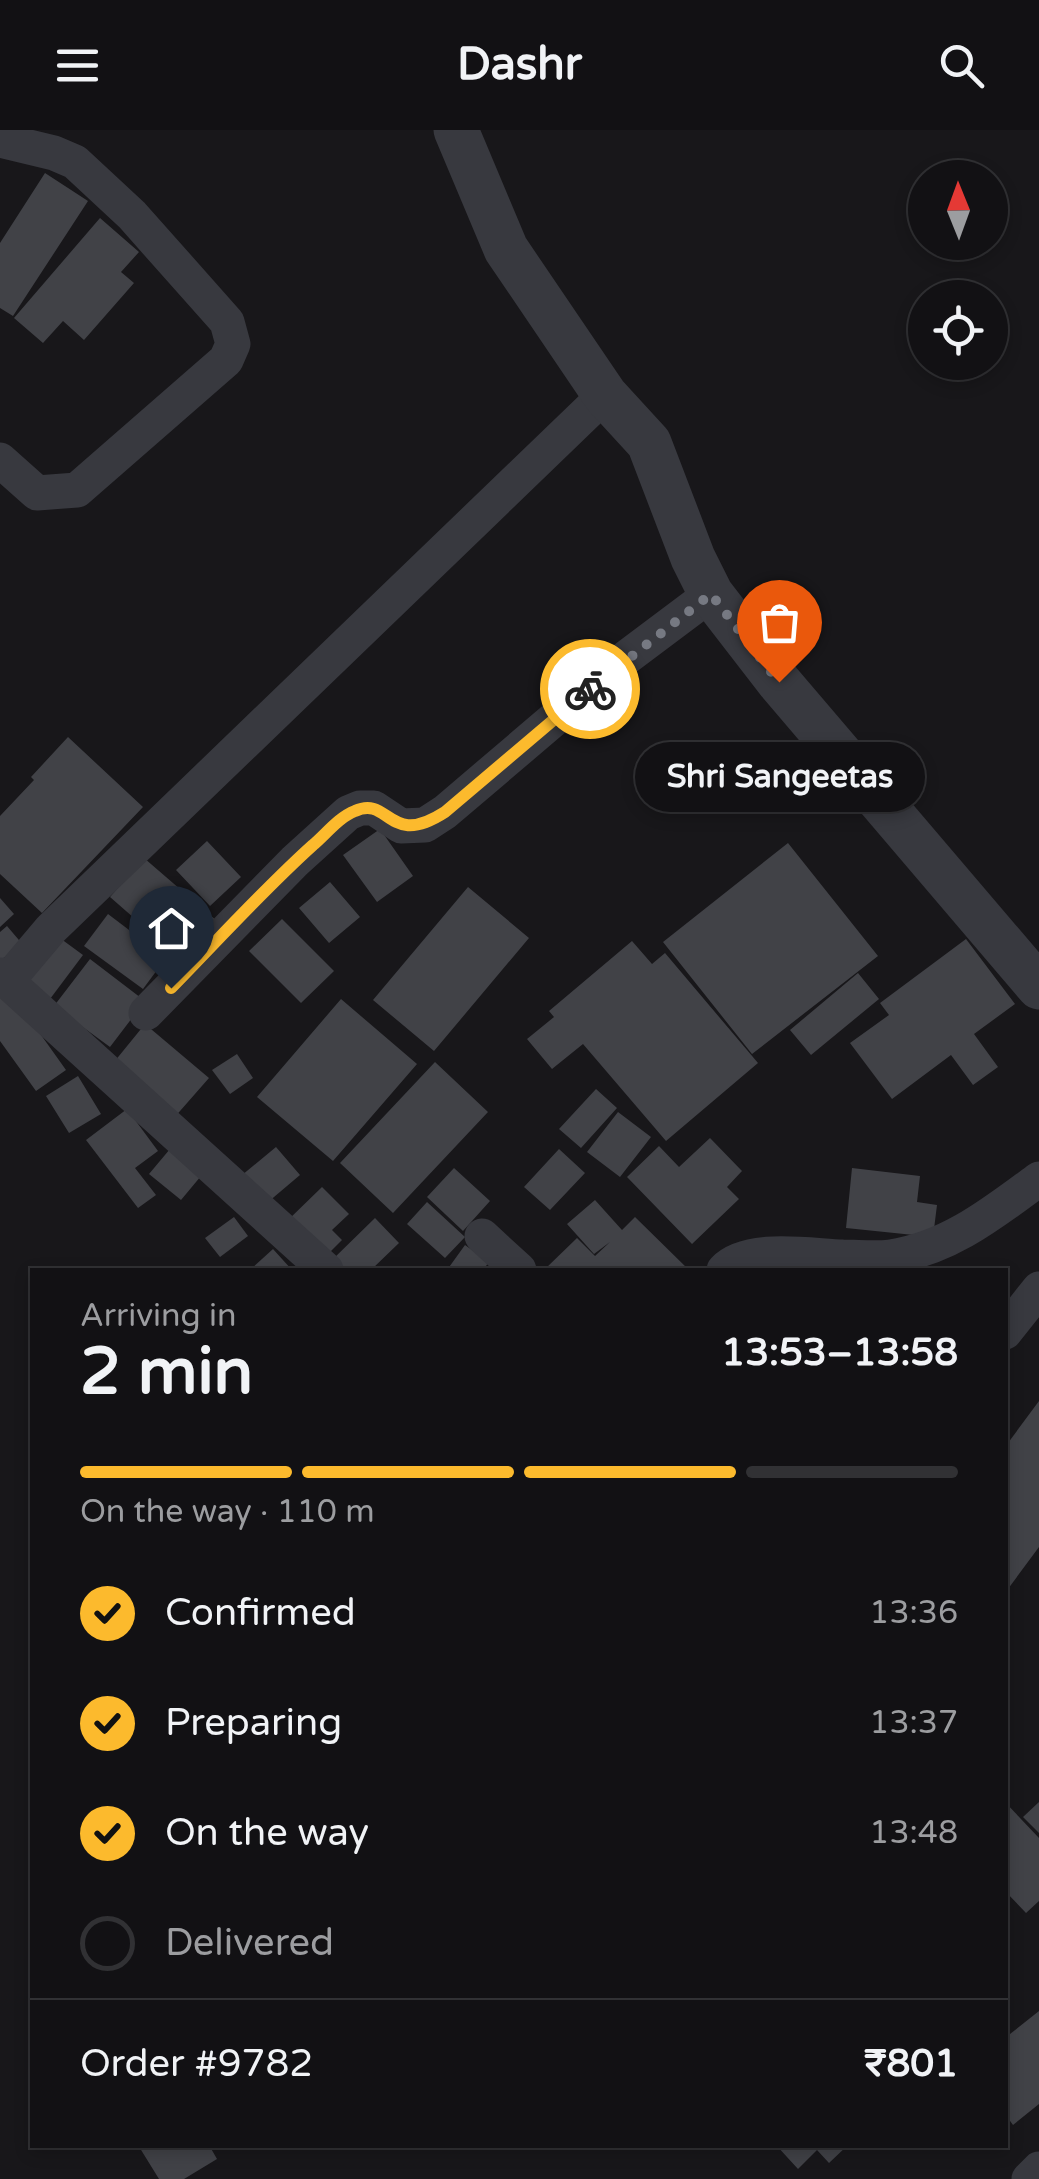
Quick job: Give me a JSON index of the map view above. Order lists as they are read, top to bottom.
{
  "places": ["Shri Sangeetas"],
  "north": "top",
  "page": {
    "header": "Dashr",
    "bubble": "Shri Sangeetas",
    "heading": ["2 min", "Arriving in", "13:53–13:58"],
    "panel": ["Order #9782", "₹801"],
    "bar": "On the way · 110 m",
    "list": [
      ["Confirmed", "13:36"],
      ["Preparing", "13:37"],
      ["On the way", "13:48"],
      "Delivered"
    ]
  }
}
